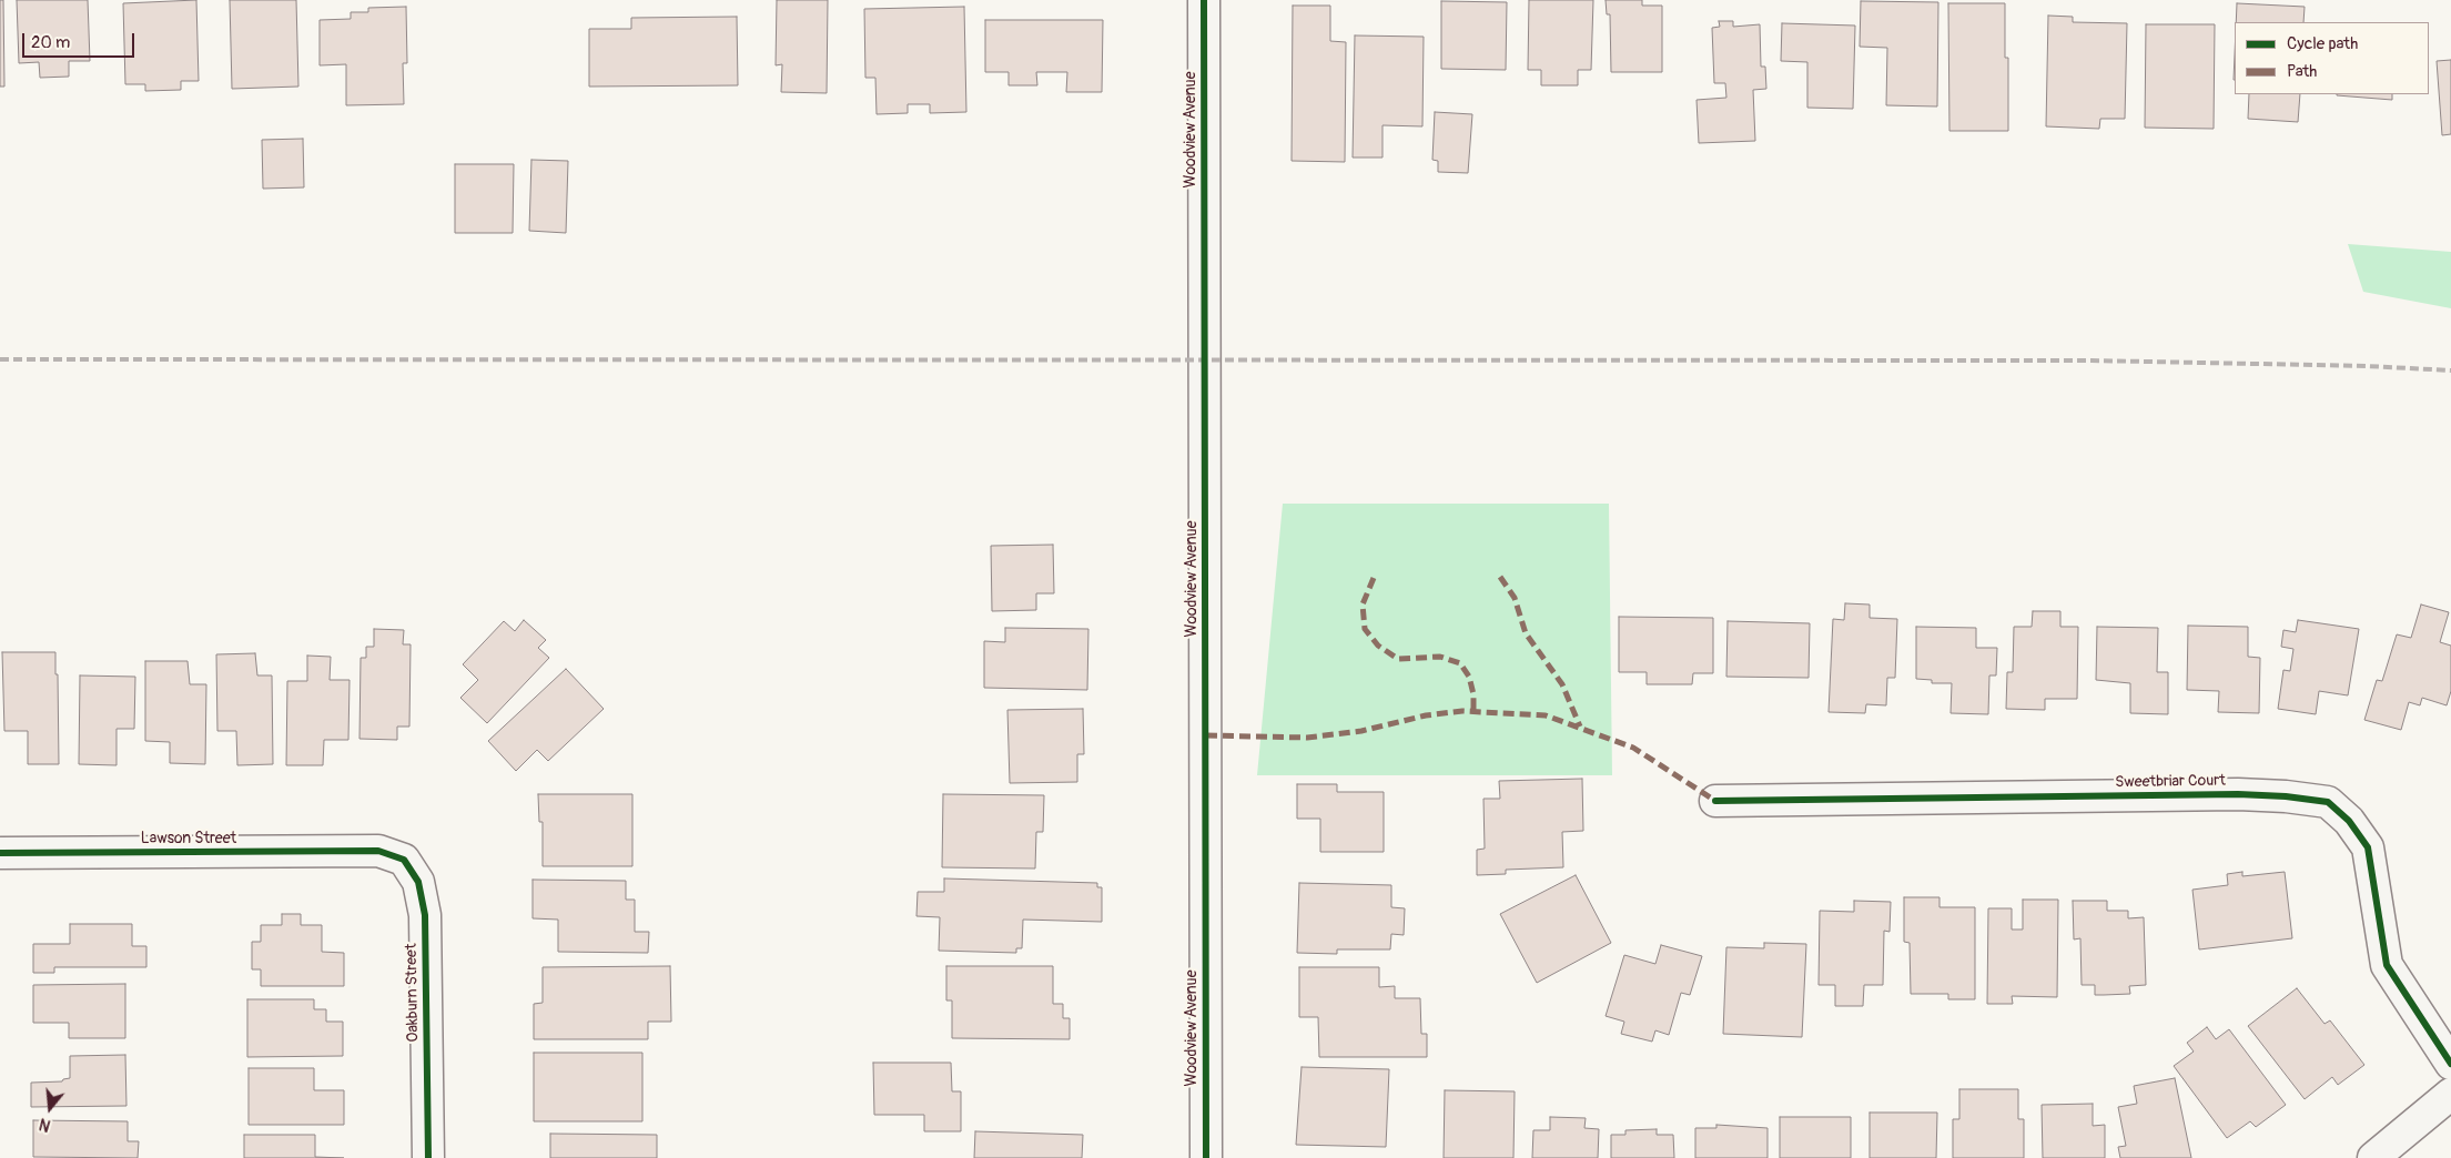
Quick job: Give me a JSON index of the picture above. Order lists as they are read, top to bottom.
{
  "streets": {
    "street": [
      "Woodview Avenue",
      "Sweetbriar Court",
      "Lawson Street",
      "Oakburn Street"
    ]
  },
  "crossings": [
    ["Lawson Street", "Oakburn Street"]
  ],
  "legend": ["Cycle path", "Path"],
  "scale_bar": "20 m",
  "north": "bottom"
}
